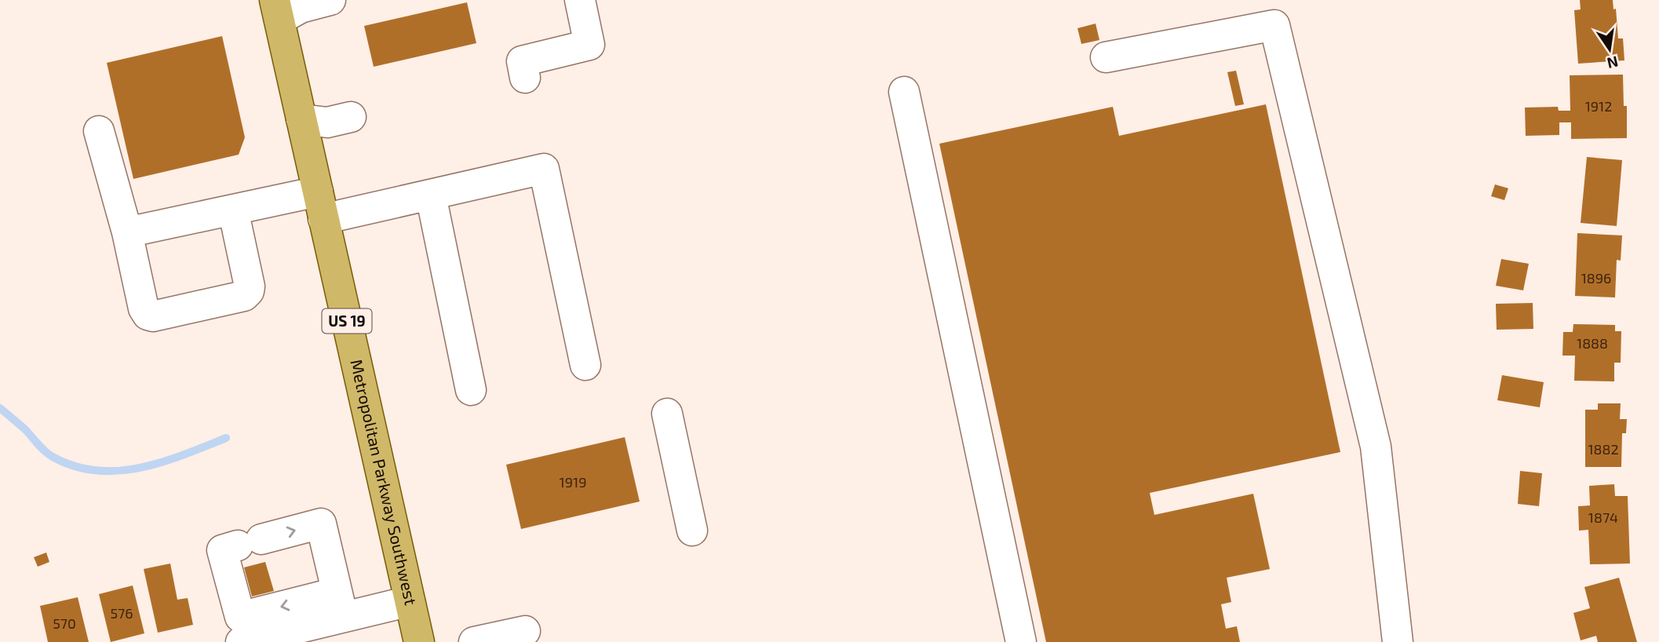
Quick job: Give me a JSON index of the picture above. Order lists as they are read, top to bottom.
{
  "streets": {
    "main road": ["US 19", "Metropolitan Parkway Southwest"]
  },
  "house_numbers": [
    "1912",
    "1896",
    "1888",
    "1882",
    "1919",
    "1874",
    "576",
    "570"
  ],
  "north": "bottom"
}
